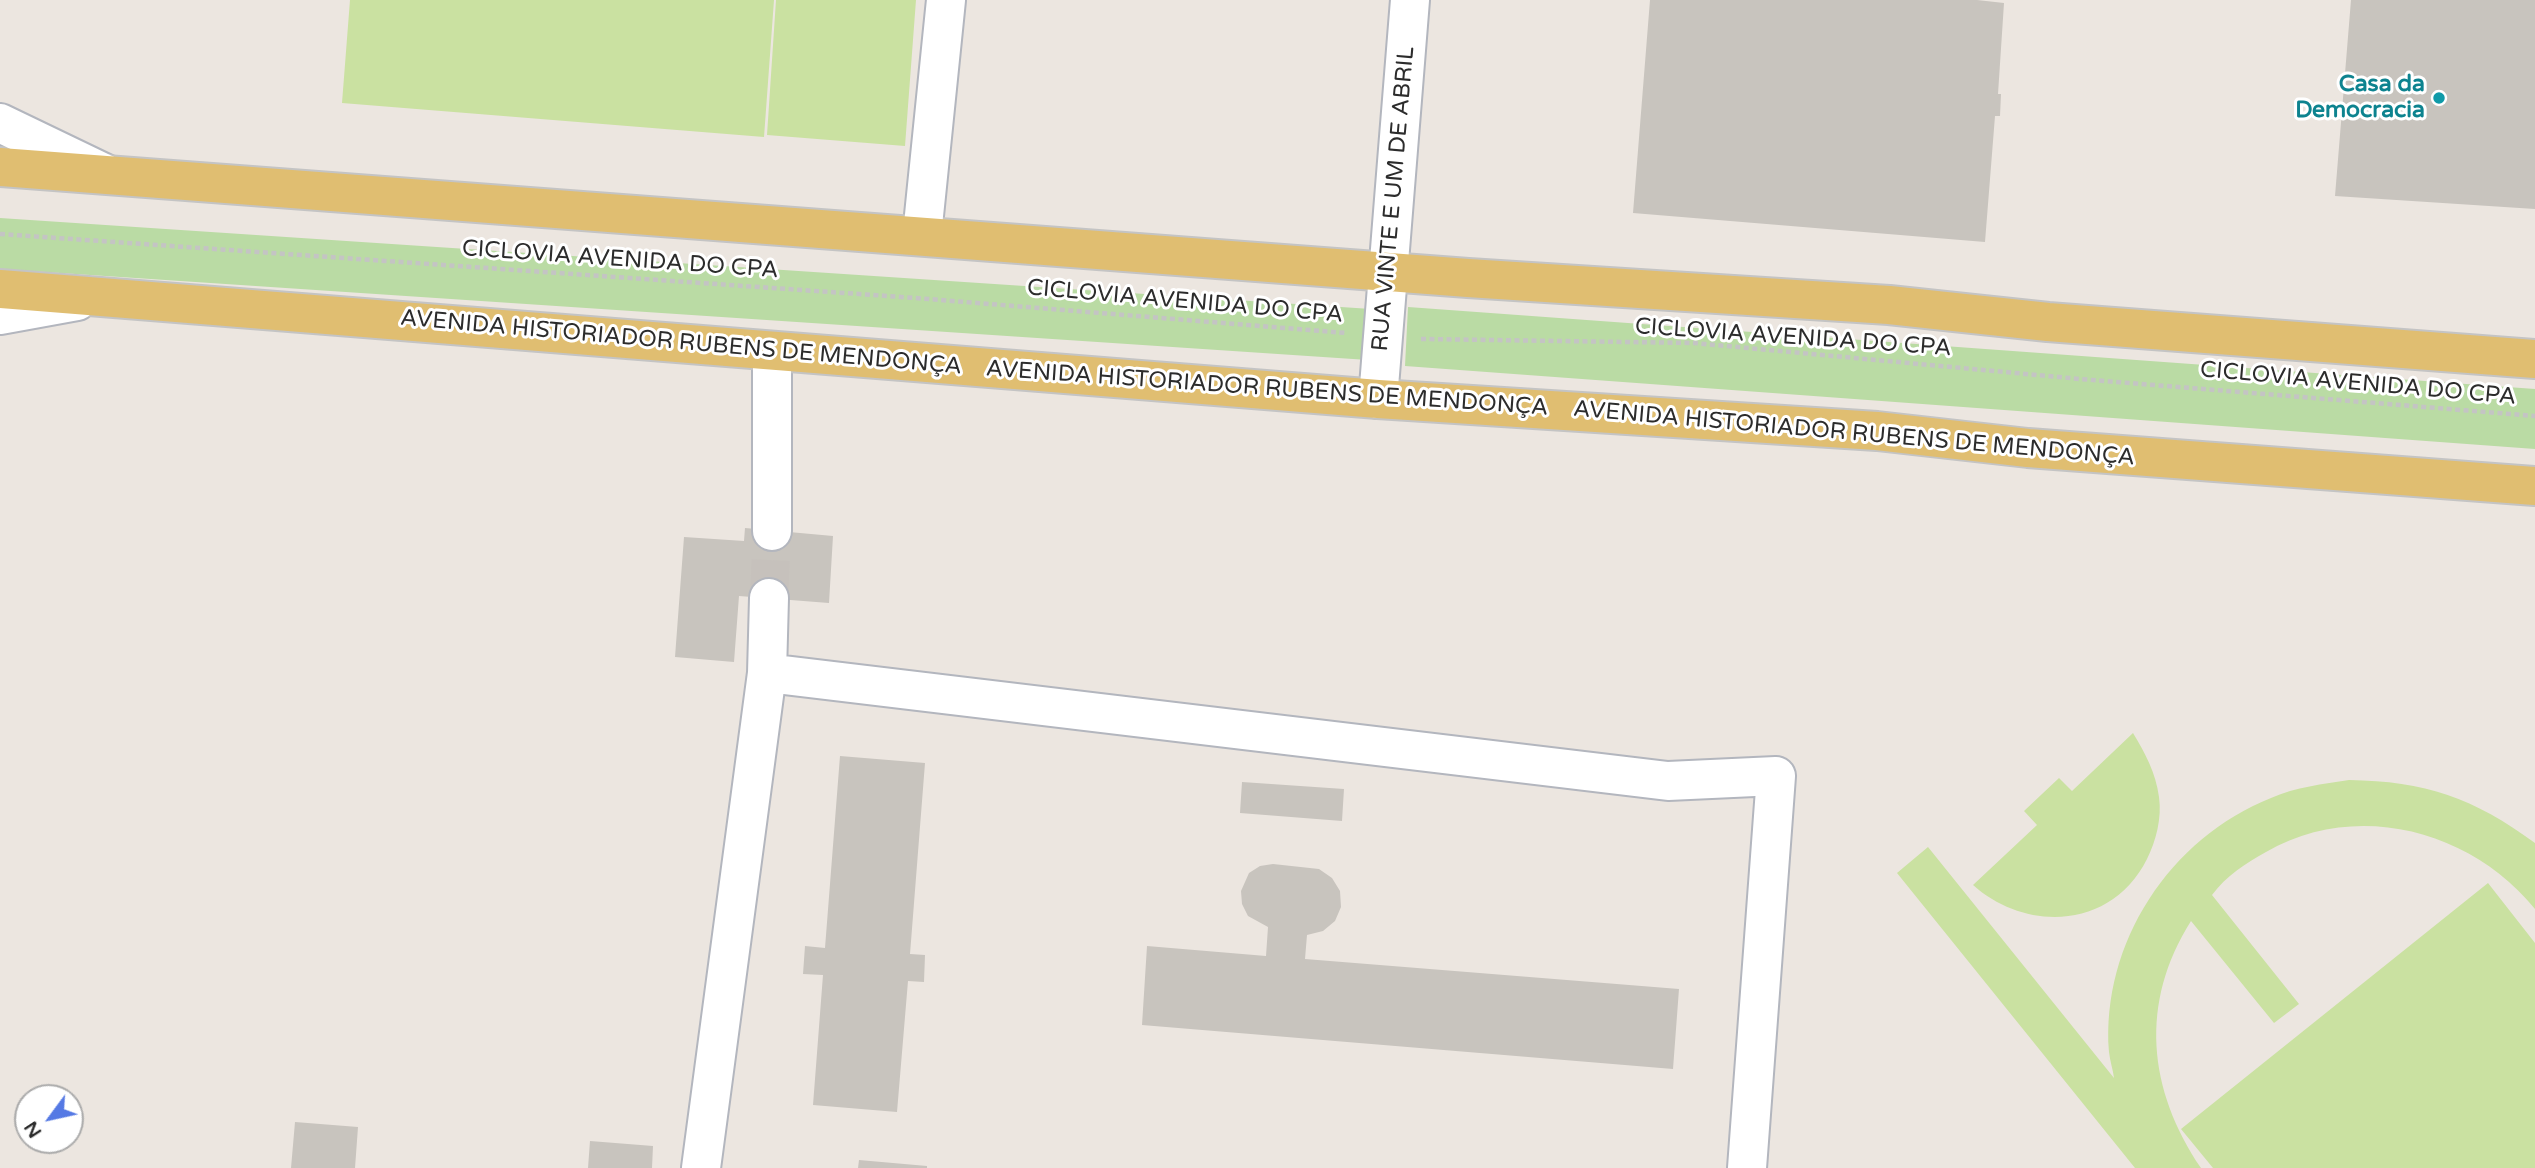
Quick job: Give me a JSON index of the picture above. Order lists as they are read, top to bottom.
{
  "streets": {
    "main road": ["AVENIDA HISTORIADOR RUBENS DE MENDONÇA"],
    "street": ["RUA VINTE E UM DE ABRIL"],
    "path": ["CICLOVIA AVENIDA DO CPA"]
  },
  "crossings": [
    ["RUA VINTE E UM DE ABRIL", "CICLOVIA AVENIDA DO CPA"],
    ["RUA VINTE E UM DE ABRIL", "AVENIDA HISTORIADOR RUBENS DE MENDONÇA"]
  ],
  "places": ["Casa da Democracia"],
  "north": "bottom left"
}
